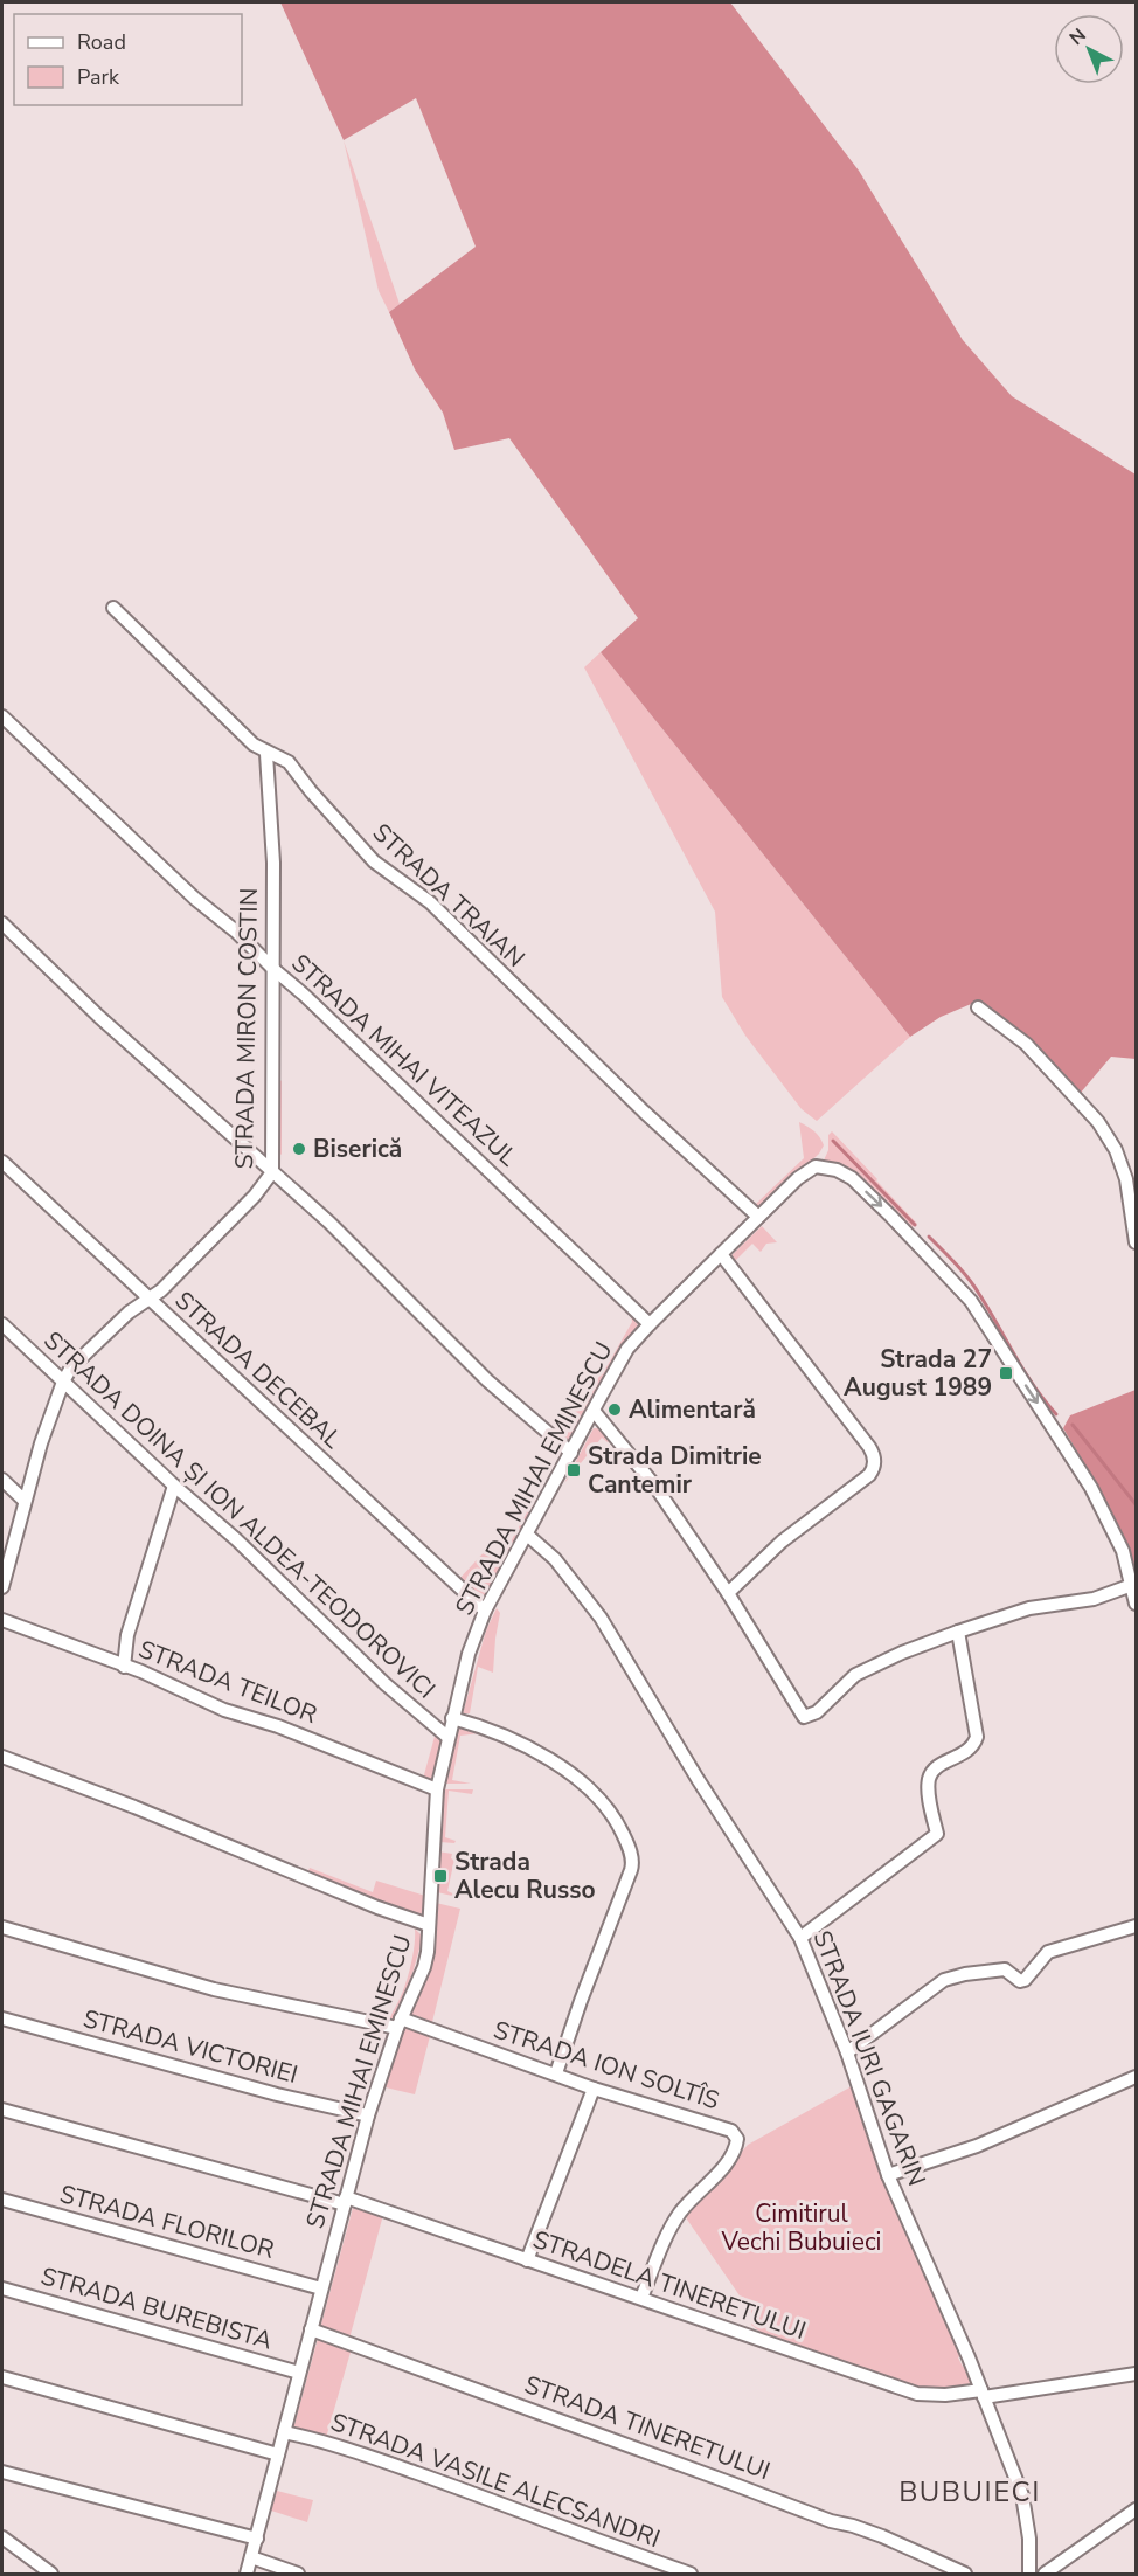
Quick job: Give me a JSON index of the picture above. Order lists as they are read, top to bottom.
{
  "streets": {
    "street": [
      "STRADA TRAIAN",
      "STRADA MIRON COSTIN",
      "STRADA MIHAI VITEAZUL",
      "STRADA DECEBAL",
      "STRADA MIHAI EMINESCU",
      "STRADA DOINA ȘI ION ALDEA-TEODOROVICI",
      "STRADA TEILOR",
      "STRADA VICTORIEI",
      "STRADA IURI GAGARIN",
      "STRADA ION SOLTÎS",
      "STRADA FLORILOR",
      "STRADELA TINERETULUI",
      "STRADA BUREBISTA",
      "STRADA TINERETULUI",
      "STRADA VASILE ALECSANDRI"
    ]
  },
  "crossings": [
    ["STRADA TRAIAN", "STRADA MIRON COSTIN"],
    ["STRADA TRAIAN", "STRADA MIHAI EMINESCU"],
    ["STRADA MIRON COSTIN", "STRADA MIHAI VITEAZUL"],
    ["STRADA MIRON COSTIN", "STRADA DECEBAL"],
    ["STRADA MIRON COSTIN", "STRADA DOINA ȘI ION ALDEA-TEODOROVICI"],
    ["STRADA MIHAI VITEAZUL", "STRADA MIHAI EMINESCU"],
    ["STRADA DECEBAL", "STRADA MIHAI EMINESCU"],
    ["STRADA MIHAI EMINESCU", "STRADA DOINA ȘI ION ALDEA-TEODOROVICI"],
    ["STRADA MIHAI EMINESCU", "STRADA TEILOR"],
    ["STRADA MIHAI EMINESCU", "STRADA VICTORIEI"],
    ["STRADA MIHAI EMINESCU", "STRADA IURI GAGARIN"],
    ["STRADA MIHAI EMINESCU", "STRADA ION SOLTÎS"],
    ["STRADA MIHAI EMINESCU", "STRADA FLORILOR"],
    ["STRADA MIHAI EMINESCU", "STRADELA TINERETULUI"],
    ["STRADA MIHAI EMINESCU", "STRADA BUREBISTA"],
    ["STRADA MIHAI EMINESCU", "STRADA TINERETULUI"],
    ["STRADA MIHAI EMINESCU", "STRADA VASILE ALECSANDRI"],
    ["STRADA IURI GAGARIN", "STRADELA TINERETULUI"],
    ["STRADA ION SOLTÎS", "STRADELA TINERETULUI"]
  ],
  "districts": ["BUBUIECI"],
  "parks": ["Cimitirul Vechi Bubuieci"],
  "places": {
    "other": ["Biserică", "Alimentară"],
    "transit": ["Strada 27 August 1989", "Strada Dimitrie Cantemir", "Strada Alecu Russo"]
  },
  "legend": ["Road", "Park"],
  "north": "top left"
}
